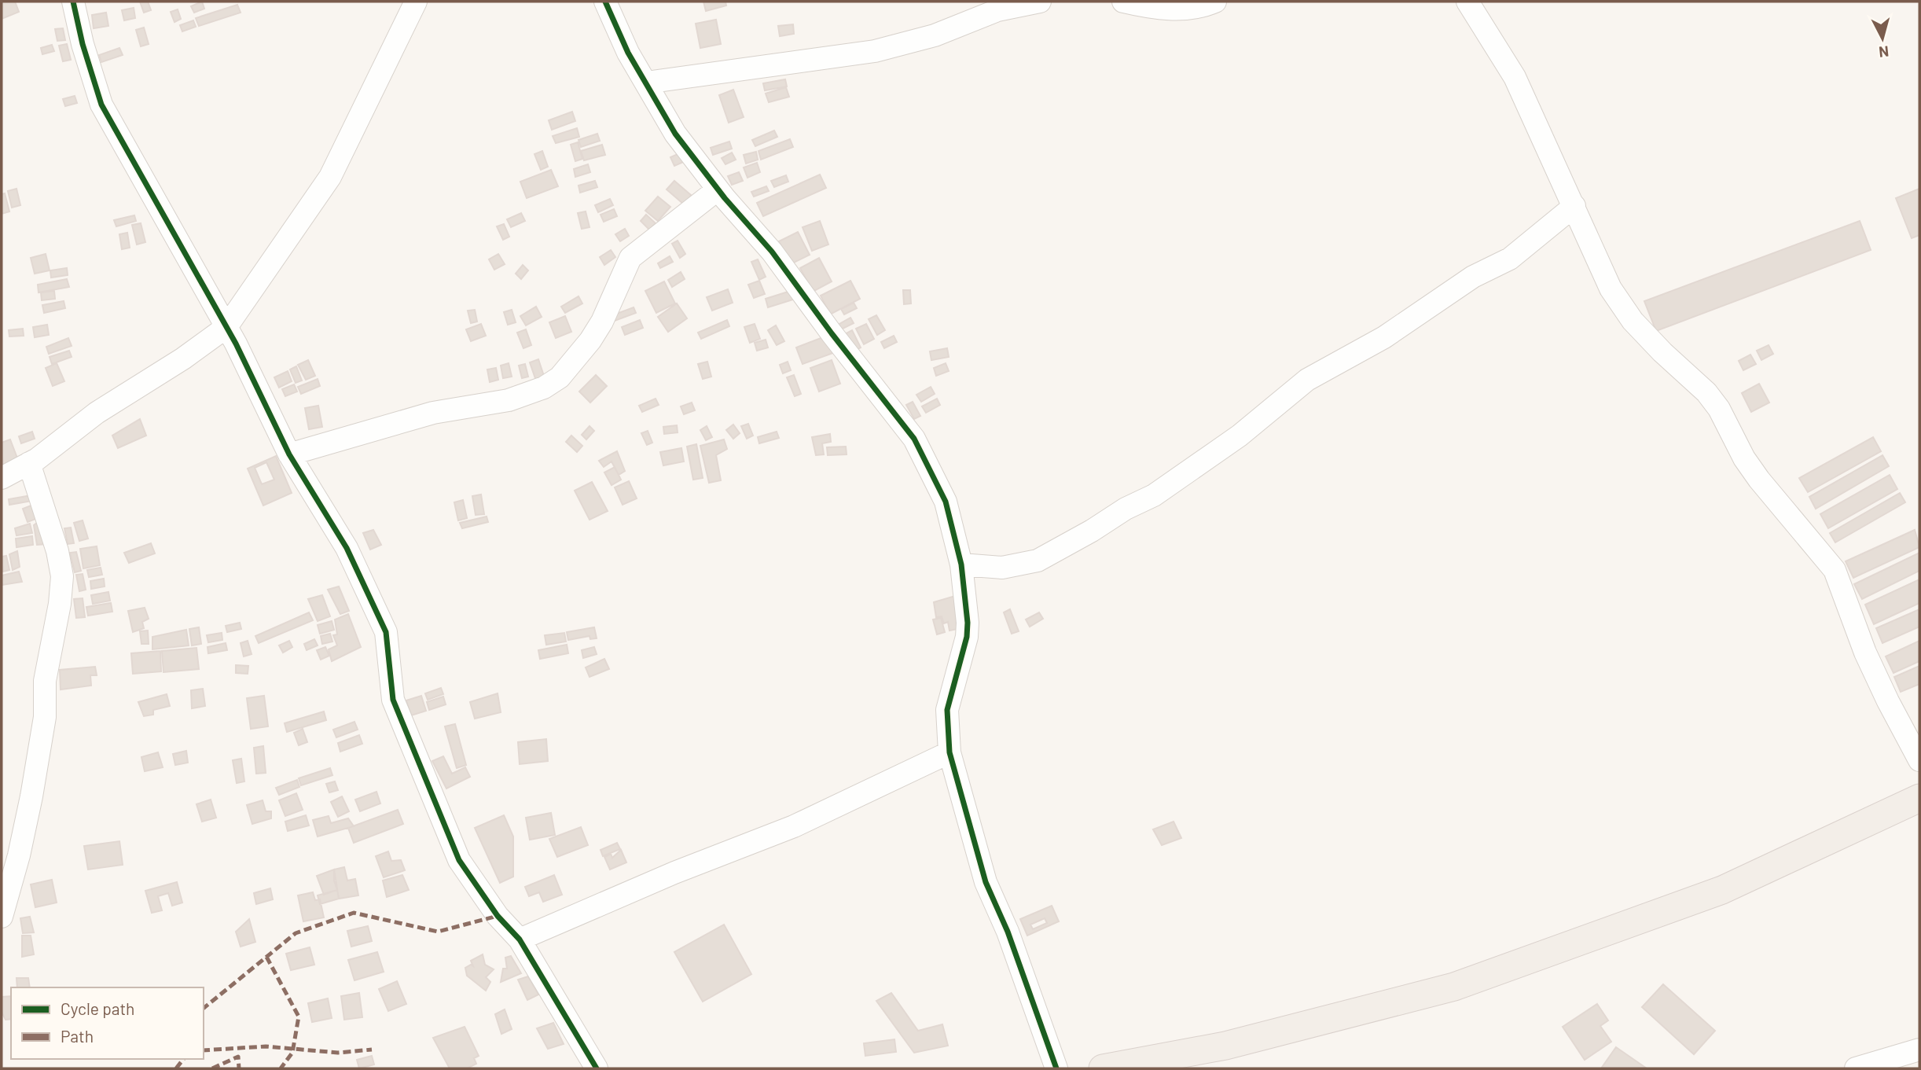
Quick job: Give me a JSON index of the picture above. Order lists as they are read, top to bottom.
{
  "legend": ["Cycle path", "Path"],
  "north": "bottom"
}
